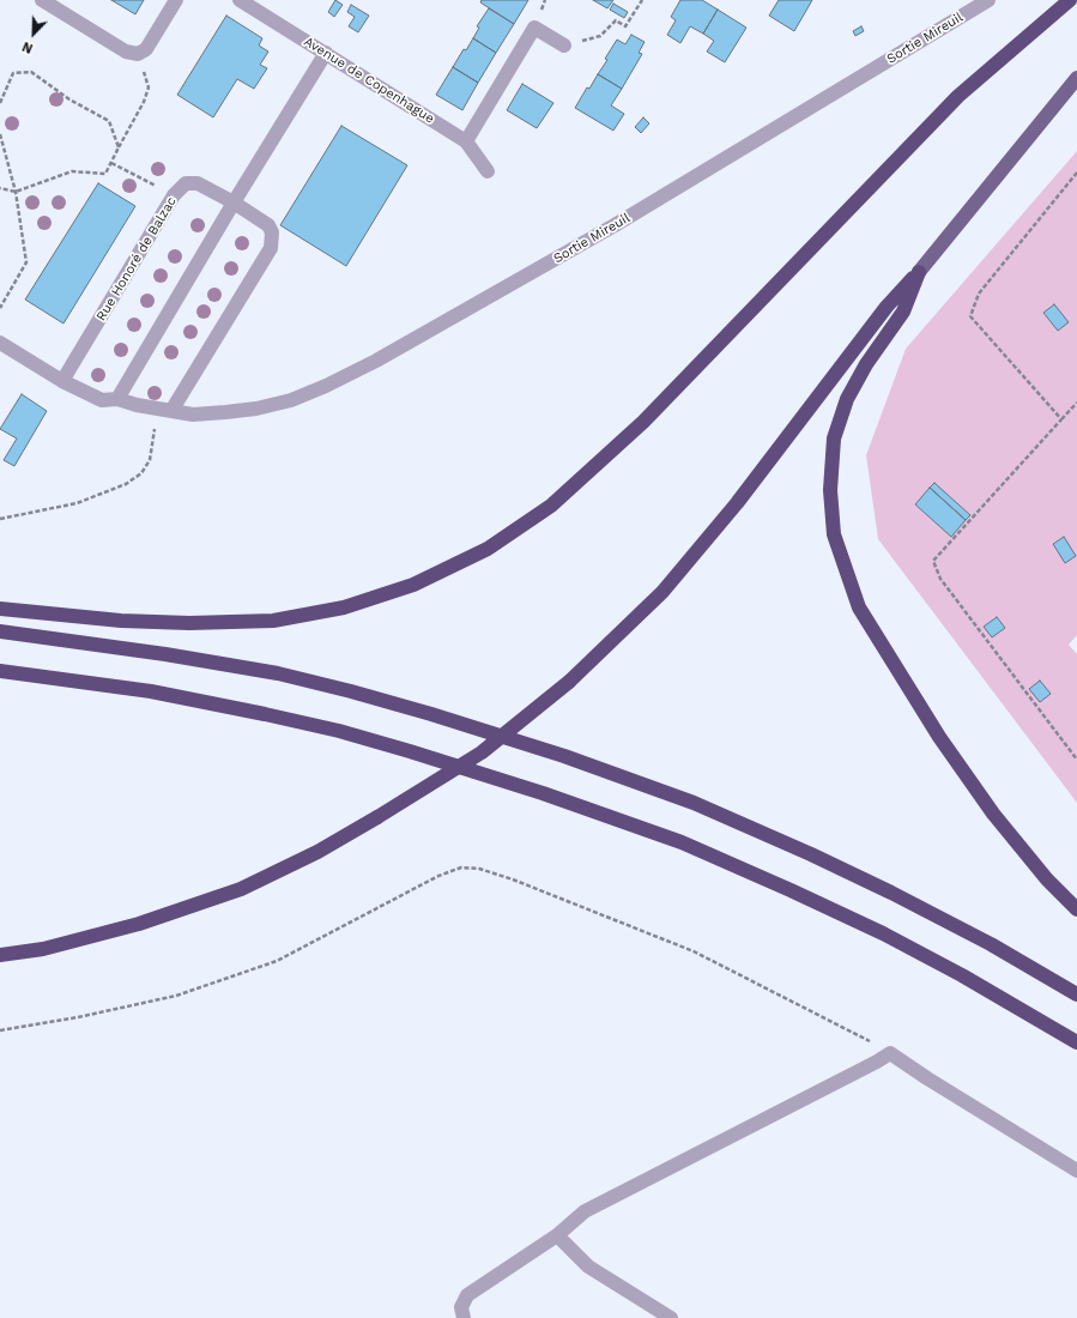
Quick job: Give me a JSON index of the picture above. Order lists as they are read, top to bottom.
{
  "streets": {
    "street": ["Sortie Mireuil", "Avenue de Copenhague", "Rue Honoré de Balzac"]
  },
  "crossings": [
    ["Sortie Mireuil", "Rue Honoré de Balzac"]
  ],
  "north": "bottom left"
}
